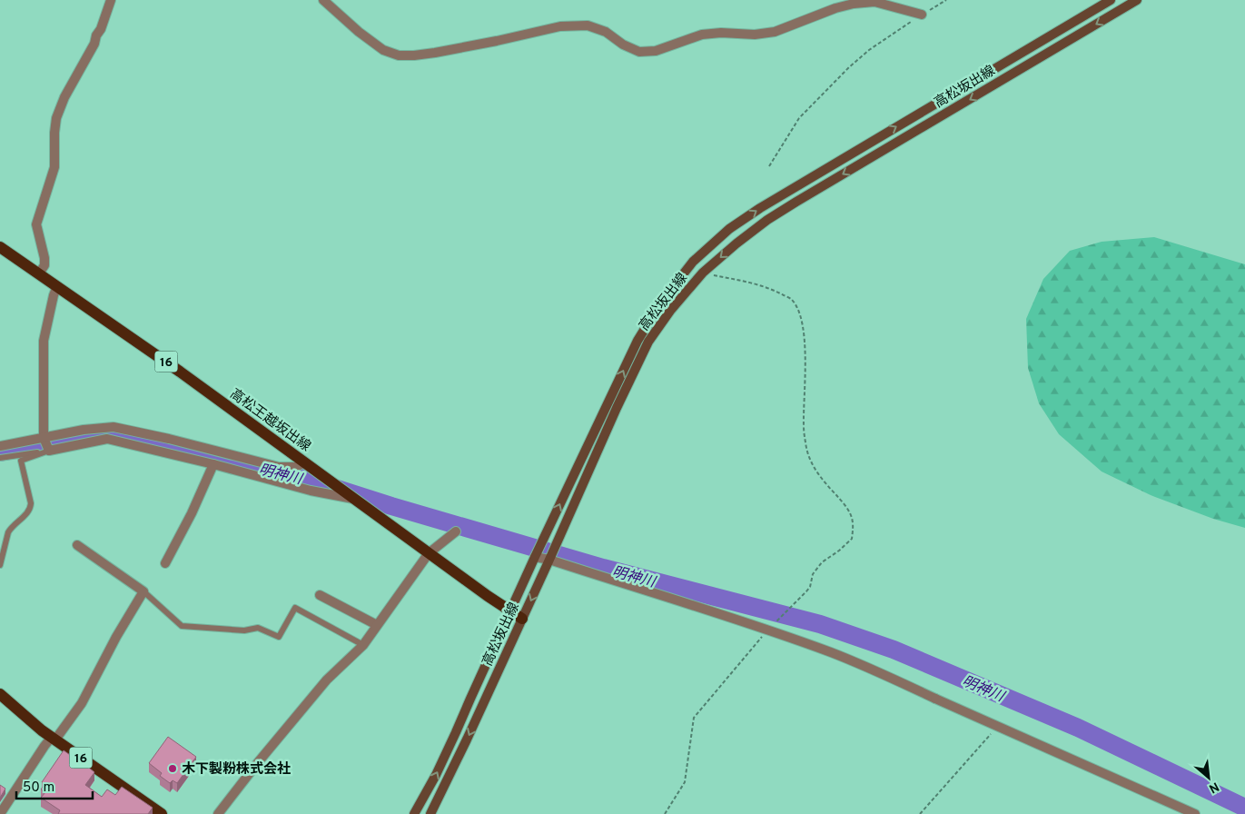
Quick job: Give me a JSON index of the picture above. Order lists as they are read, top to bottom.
{
  "streets": {
    "main road": ["高松坂出線", "16", "高松王越坂出線"]
  },
  "crossings": [
    ["高松坂出線", "高松王越坂出線"]
  ],
  "water": ["明神川"],
  "places": ["木下製粉株式会社"],
  "scale_bar": "50 m",
  "north": "bottom right"
}
